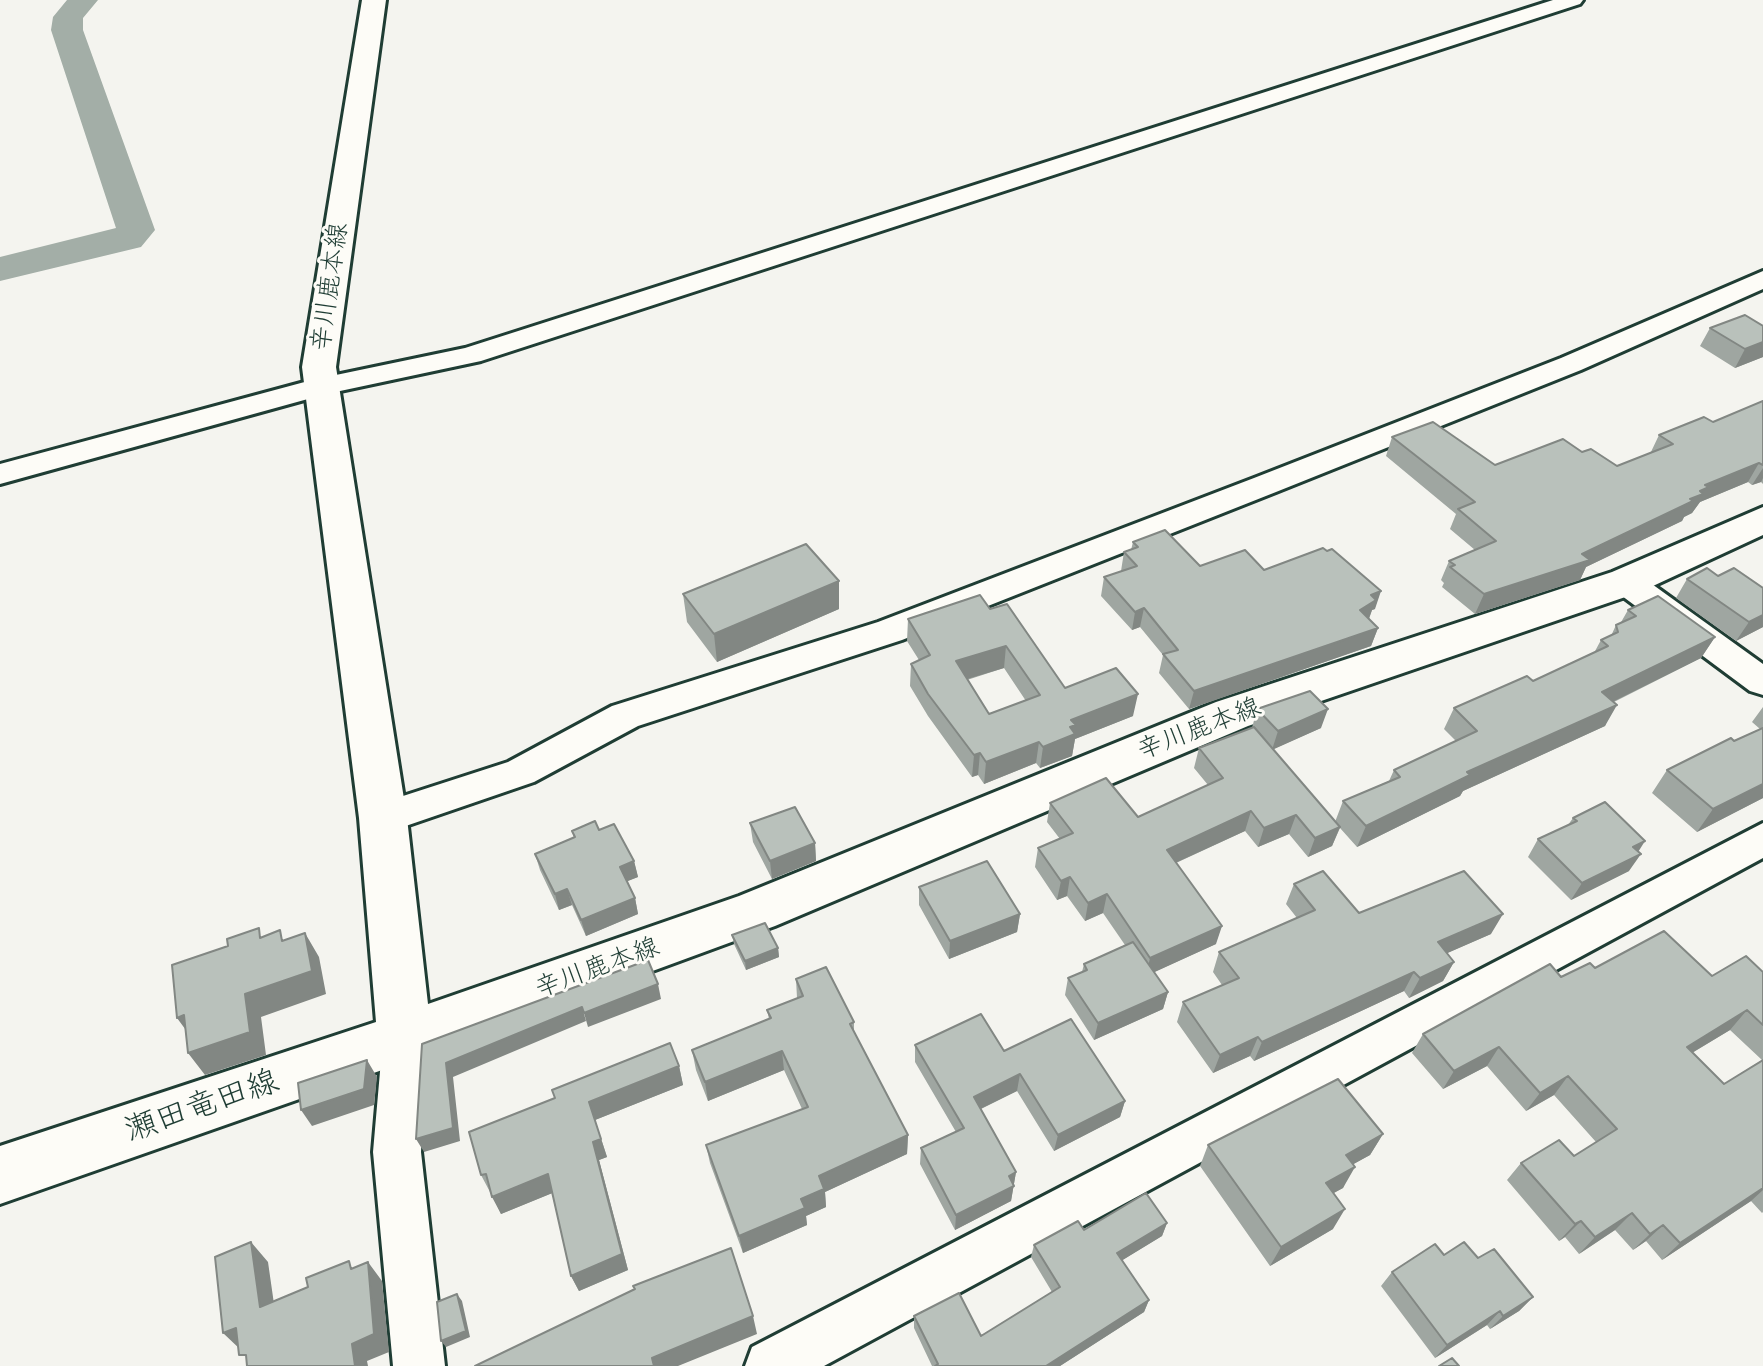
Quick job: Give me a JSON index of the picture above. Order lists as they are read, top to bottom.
{
  "streets": {
    "main road": ["辛川鹿本線", "瀬田竜田線"]
  },
  "crossings": [
    ["辛川鹿本線", "瀬田竜田線"]
  ]
}
